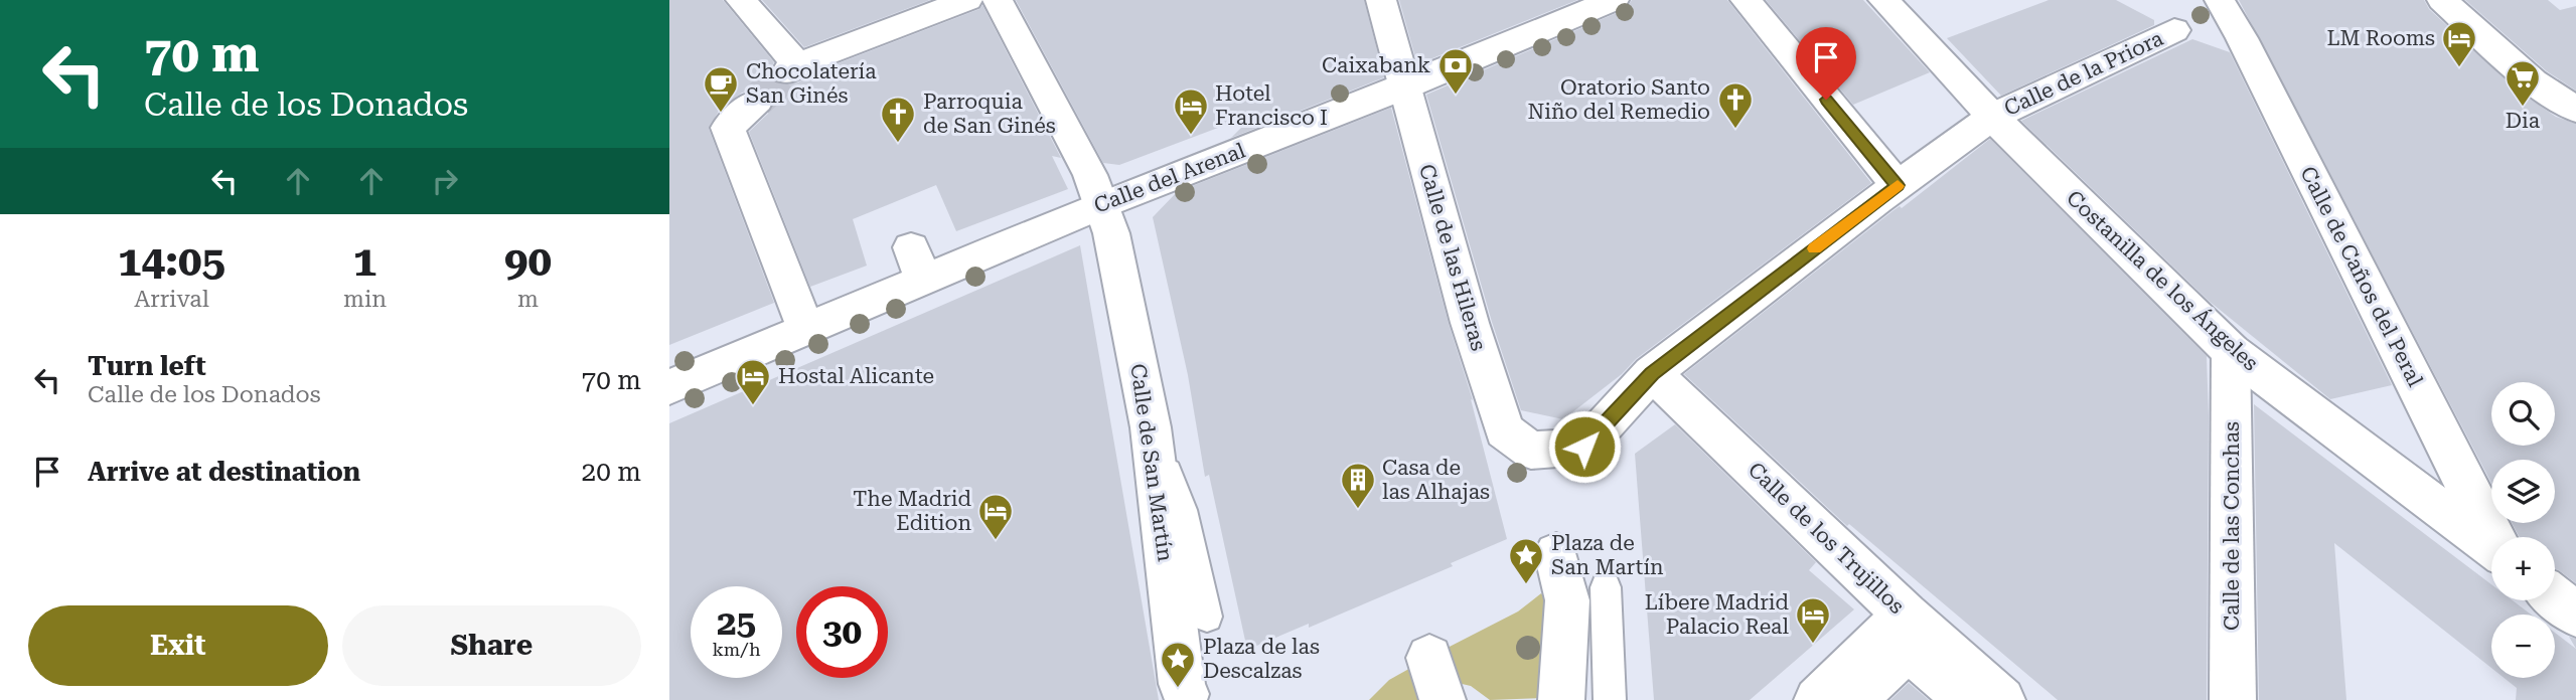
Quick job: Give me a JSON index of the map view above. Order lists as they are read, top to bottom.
{
  "streets": {
    "street": [
      "Calle de la Priora",
      "Calle del Arenal",
      "Calle de las Hileras",
      "Calle de Caños del Peral",
      "Costanilla de los Ángeles",
      "Calle de San Martín",
      "Calle de las Conchas",
      "Calle de los Trujillos"
    ]
  },
  "crossings": [
    ["Calle de la Priora", "Calle de las Hileras"],
    ["Calle de la Priora", "Costanilla de los Ángeles"],
    ["Calle de la Priora", "Calle de los Trujillos"],
    ["Calle del Arenal", "Calle de las Hileras"],
    ["Calle del Arenal", "Calle de San Martín"],
    ["Costanilla de los Ángeles", "Calle de las Conchas"]
  ],
  "places": {
    "hotel": [
      "LM Rooms",
      "Hotel Francisco I",
      "Hostal Alicante",
      "The Madrid Edition",
      "Líbere Madrid Palacio Real"
    ],
    "bank": ["Caixabank"],
    "supermarket": ["Dia"],
    "cafe": ["Chocolatería San Ginés"],
    "church": ["Oratorio Santo Niño del Remedio", "Parroquia de San Ginés"],
    "building": ["Casa de las Alhajas"],
    "place": ["Plaza de San Martín", "Plaza de las Descalzas"]
  },
  "page": {
    "turn": ["70 m", "Calle de los Donados"],
    "eta": [
      "14:05",
      "Arrival",
      "1",
      "min",
      "90",
      "m"
    ],
    "list": [
      {
        "name": "Turn left",
        "note": "Calle de los Donados",
        "value": "70 m"
      },
      {
        "name": "Arrive at destination",
        "value": "20 m"
      }
    ],
    "map_buttons": ["+", "−"],
    "speed": "25 km/h",
    "limit": "30",
    "buttons": ["Exit", "Share"]
  }
}
